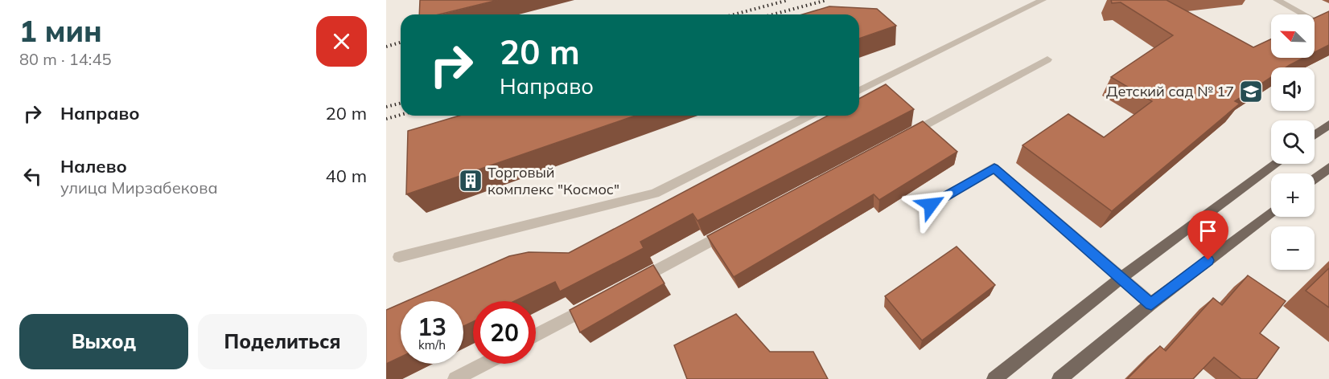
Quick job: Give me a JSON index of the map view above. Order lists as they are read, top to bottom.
{
  "places": {
    "school or university": ["Детский сад № 17"],
    "building": ["Торговый комплекс \"Космос\""]
  },
  "north": "top left",
  "page": {
    "heading": ["1 мин", "80 m · 14:45"],
    "map_buttons": ["+", "−"],
    "turn": ["20 m", "Направо"],
    "list": [
      {
        "name": "Направо",
        "value": "20 m"
      },
      {
        "name": "Налево",
        "note": "улица Мирзабекова",
        "value": "40 m"
      }
    ],
    "speed": "13 km/h",
    "limit": "20",
    "buttons": ["Выход", "Поделиться"]
  }
}
